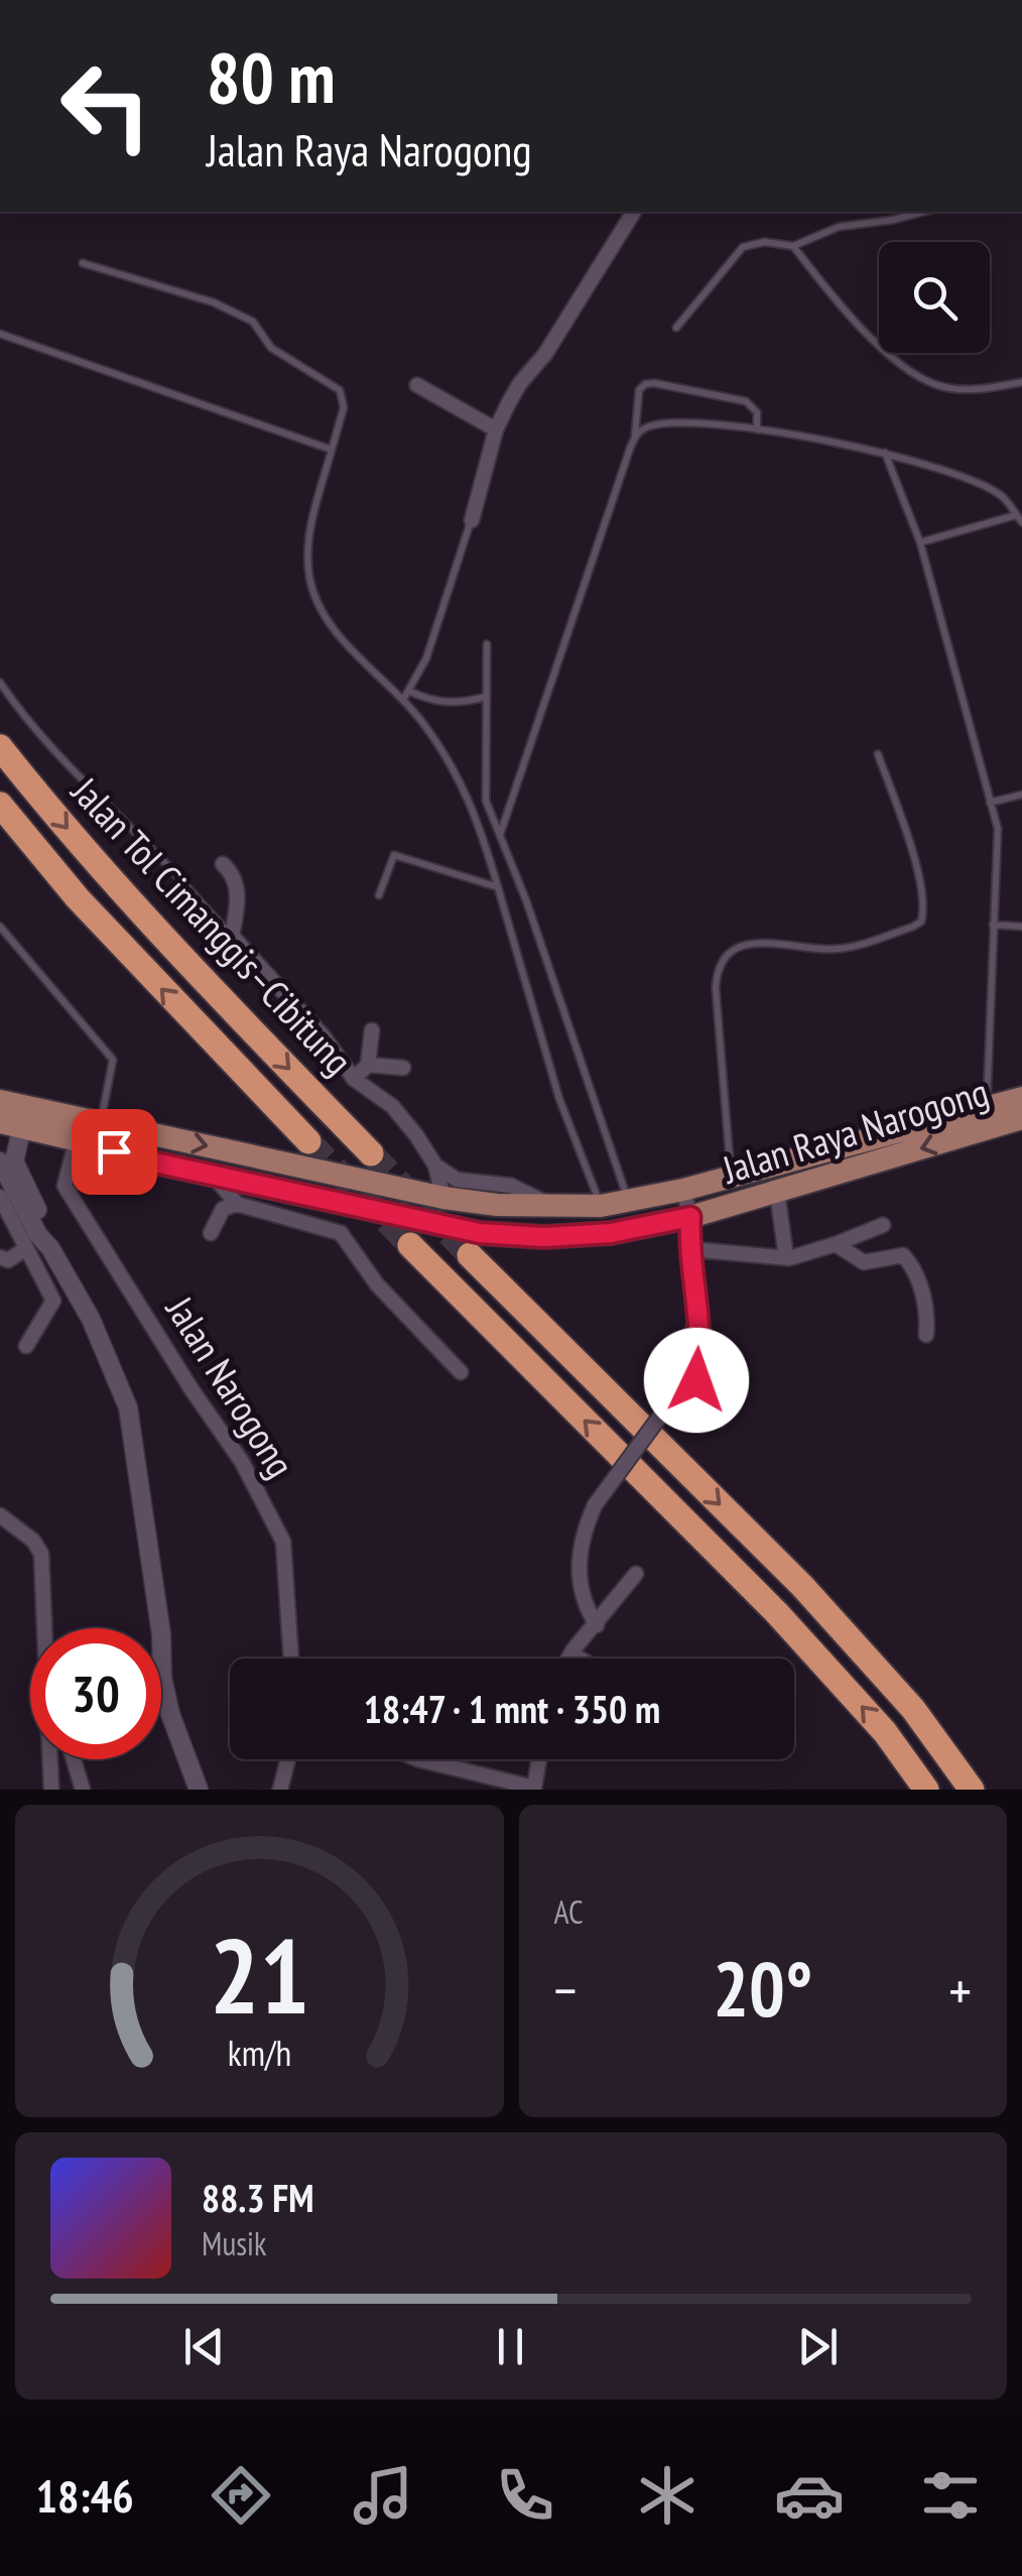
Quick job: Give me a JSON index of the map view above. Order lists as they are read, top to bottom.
{
  "streets": {
    "highway": ["Jalan Tol Cimanggis–Cibitung"],
    "main road": ["Jalan Raya Narogong"],
    "street": ["Jalan Narogong"]
  },
  "page": {
    "turn": ["80 m", "Jalan Raya Narogong"],
    "limit": "30",
    "trip": "18:47 · 1 mnt · 350 m",
    "tile": "AC",
    "heat": ["−", "20°", "+"],
    "song": ["88.3 FM", "Musik"],
    "tabs": "18:46",
    "gauge": ["21", "km/h"]
  }
}
